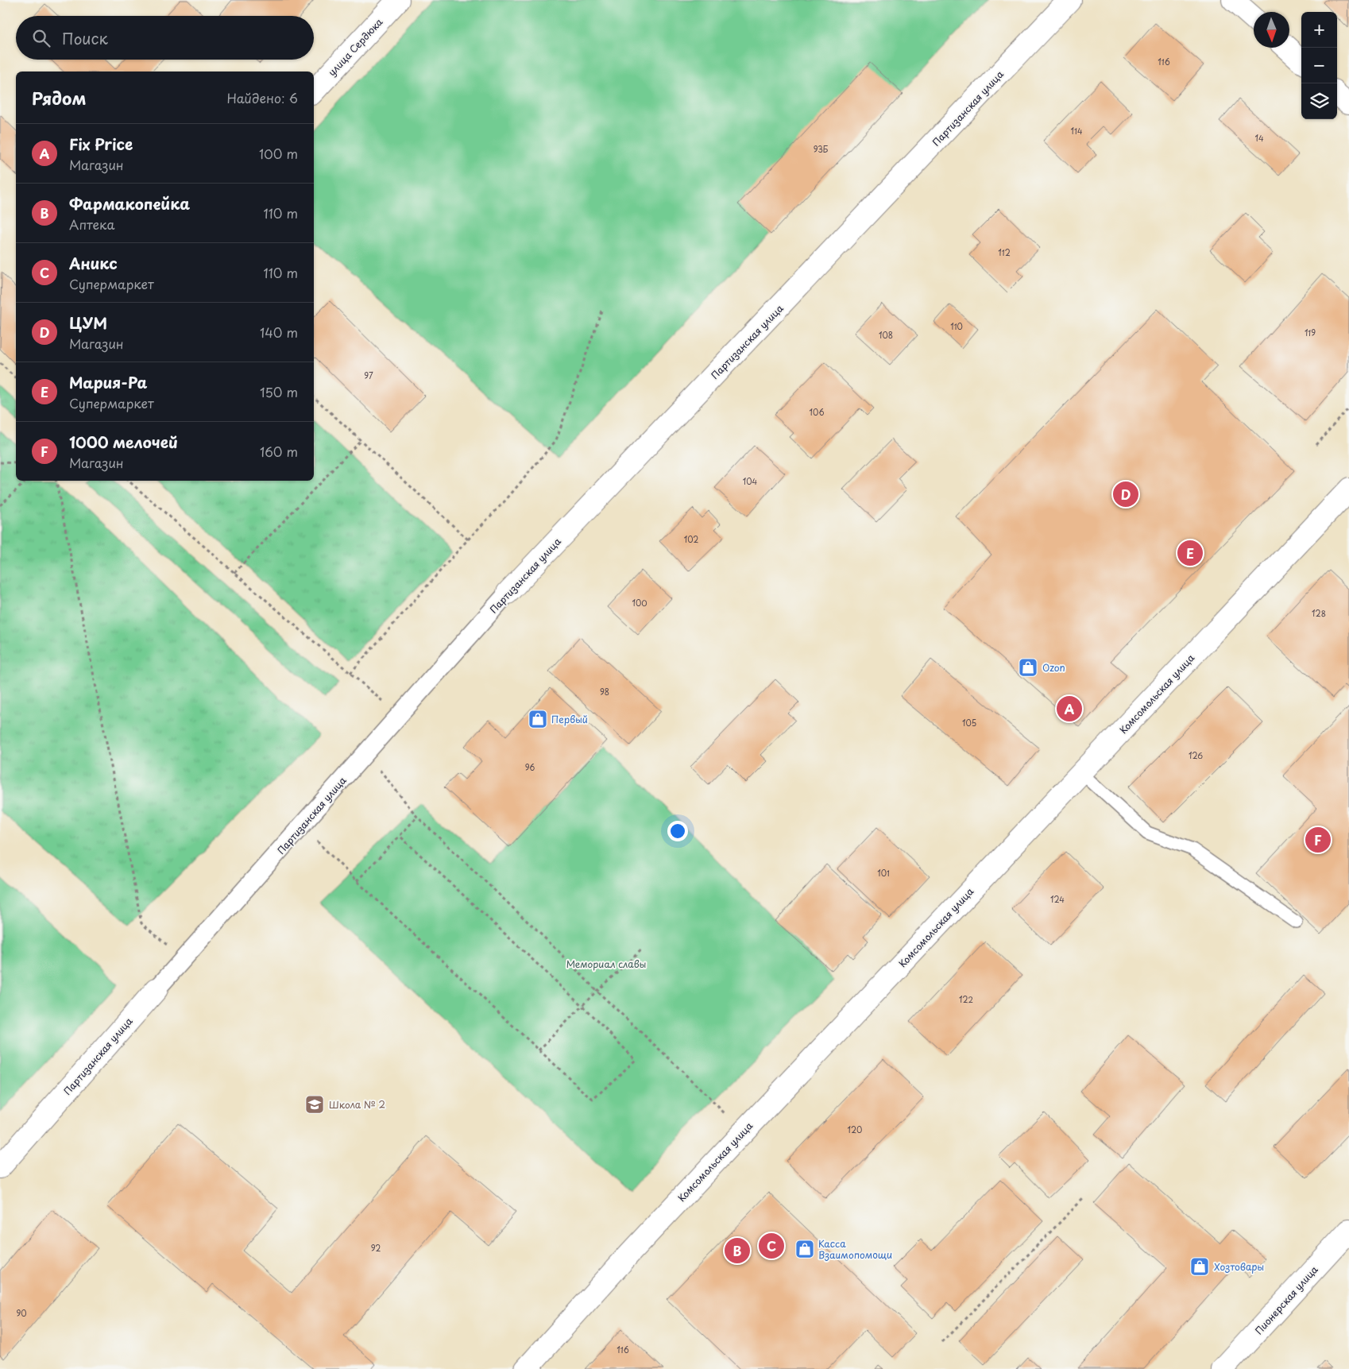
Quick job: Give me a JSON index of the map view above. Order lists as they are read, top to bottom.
{
  "streets": {
    "street": [
      "улица Сердюка",
      "Партизанская улица",
      "Комсомольская улица",
      "Пионерская улица"
    ]
  },
  "parks": ["Мемориал славы"],
  "places": {
    "shop": [
      "Ozon",
      "Первый",
      "Касса Взаимопомощи",
      "Хозтовары"
    ],
    "school or university": ["Школа № 2"]
  },
  "house_numbers": [
    "116",
    "114",
    "14",
    "93Б",
    "112",
    "110",
    "119",
    "108",
    "97",
    "106",
    "104",
    "102",
    "100",
    "128",
    "98",
    "105",
    "126",
    "96",
    "101",
    "124",
    "122",
    "120",
    "92",
    "90",
    "116"
  ],
  "north": "bottom",
  "page": {
    "map_buttons": ["+", "−"],
    "search": "Поиск",
    "heading": ["Рядом", "Найдено: 6"],
    "list": [
      {
        "mark": "A",
        "name": "Fix Price",
        "note": "Магазин",
        "value": "100 m"
      },
      {
        "mark": "B",
        "name": "Фармакопейка",
        "note": "Аптека",
        "value": "110 m"
      },
      {
        "mark": "C",
        "name": "Аникс",
        "note": "Супермаркет",
        "value": "110 m"
      },
      {
        "mark": "D",
        "name": "ЦУМ",
        "note": "Магазин",
        "value": "140 m"
      },
      {
        "mark": "E",
        "name": "Мария-Ра",
        "note": "Супермаркет",
        "value": "150 m"
      },
      {
        "mark": "F",
        "name": "1000 мелочей",
        "note": "Магазин",
        "value": "160 m"
      }
    ],
    "pins": [
      "D",
      "E",
      "A",
      "F",
      "C",
      "B"
    ]
  }
}
